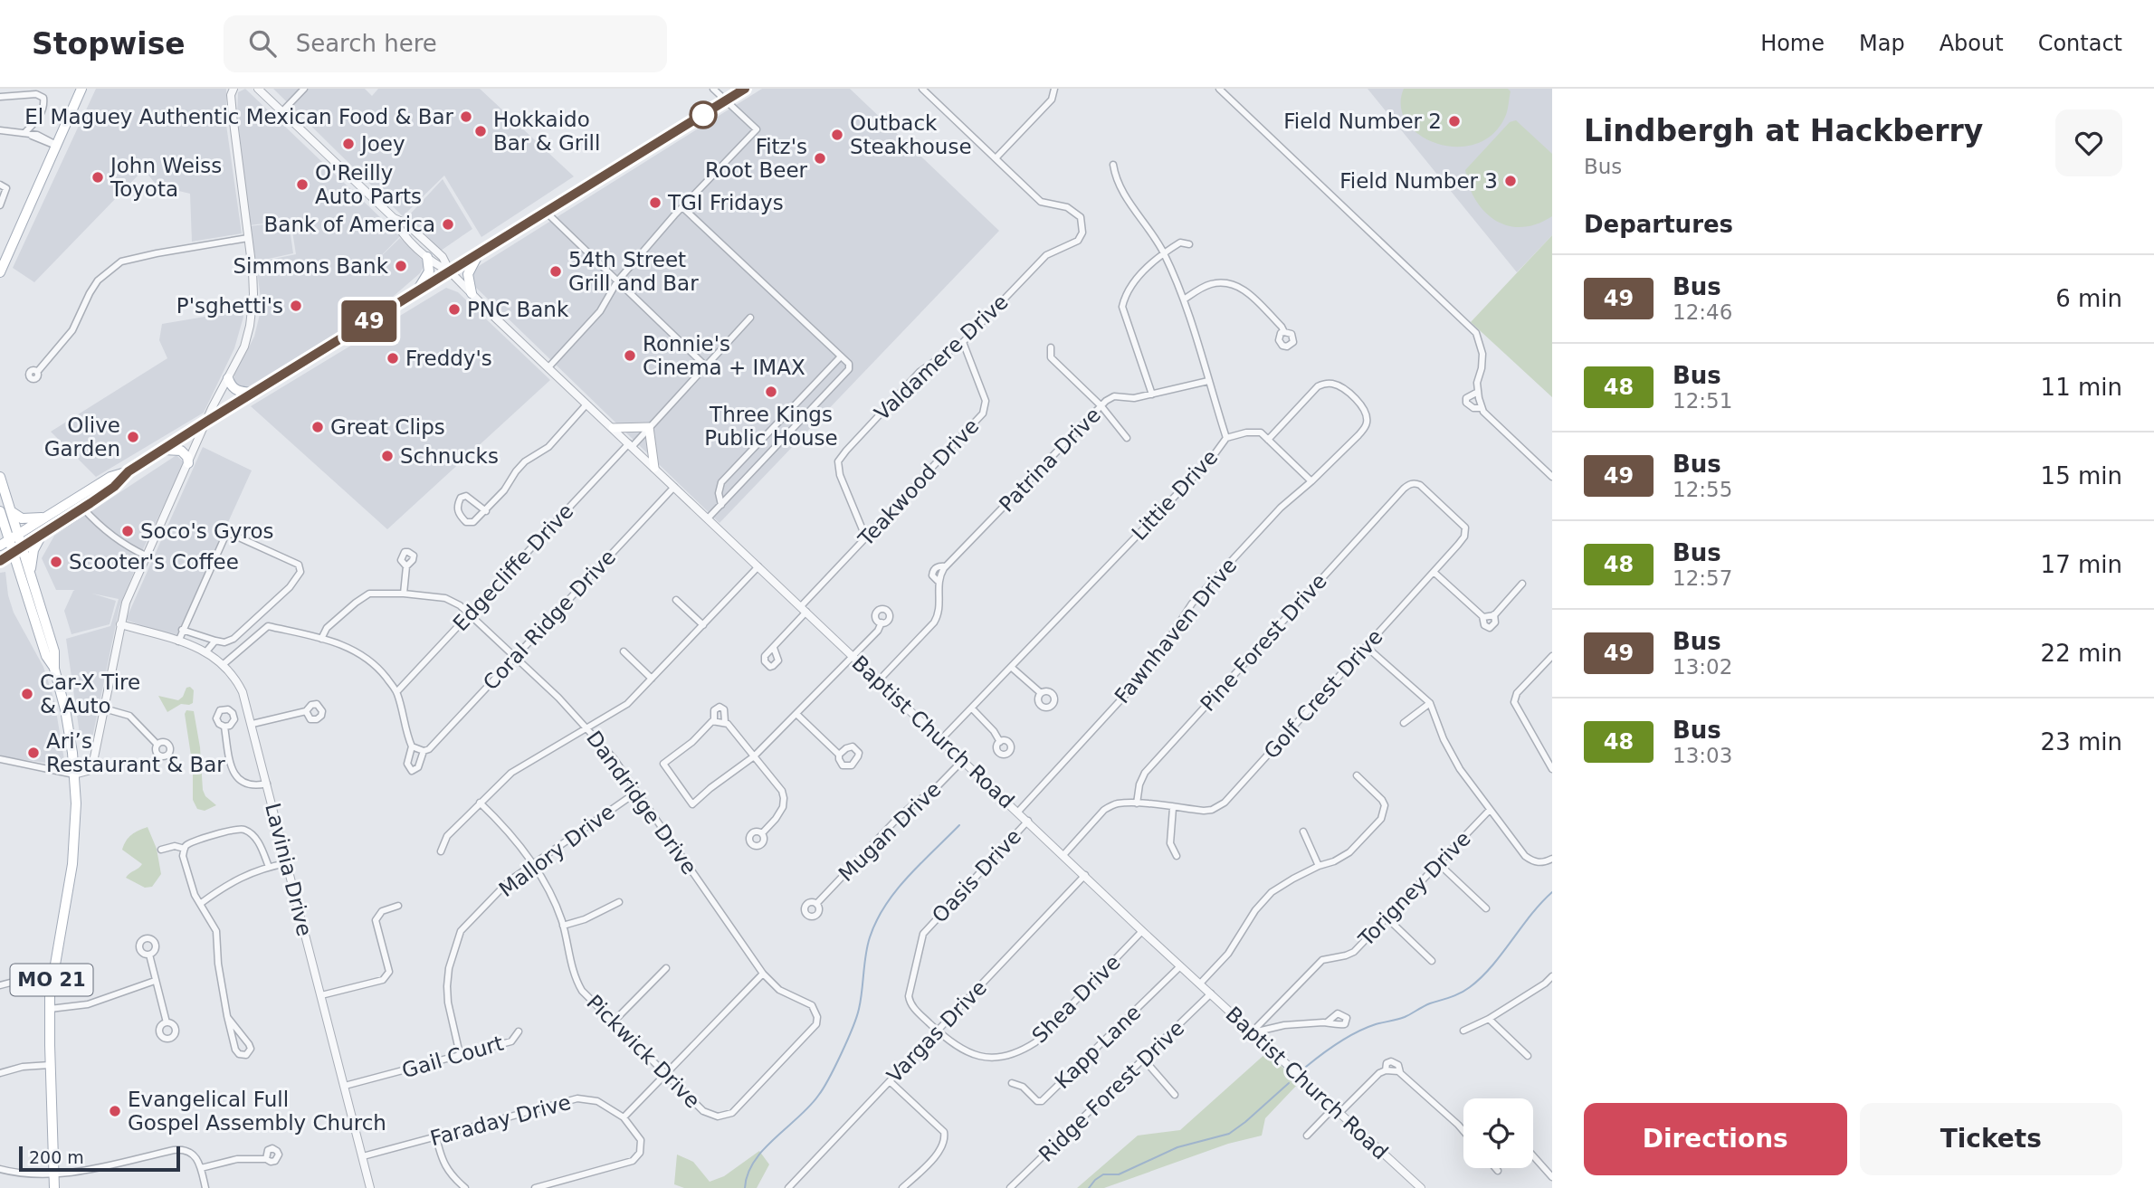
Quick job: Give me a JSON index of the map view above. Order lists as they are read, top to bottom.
{
  "streets": {
    "main road": ["MO 21"],
    "street": [
      "Valdamere Drive",
      "Patrina Drive",
      "Teakwood Drive",
      "Littie Drive",
      "Edgecliffe Drive",
      "Coral Ridge Drive",
      "Fawnhaven Drive",
      "Pine Forest Drive",
      "Golf Crest Drive",
      "Baptist Church Road",
      "Dandridge Drive",
      "Mugan Drive",
      "Mallory Drive",
      "Lavinia Drive",
      "Oasis Drive",
      "Torigney Drive",
      "Shea Drive",
      "Vargas Drive",
      "Kapp Lane",
      "Pickwick Drive",
      "Gail Court",
      "Ridge Forest Drive",
      "Faraday Drive"
    ]
  },
  "crossings": [
    ["Valdamere Drive", "Teakwood Drive"],
    ["Patrina Drive", "Littie Drive"],
    ["Patrina Drive", "Baptist Church Road"],
    ["Teakwood Drive", "Baptist Church Road"],
    ["Littie Drive", "Baptist Church Road"],
    ["Edgecliffe Drive", "Coral Ridge Drive"],
    ["Edgecliffe Drive", "Baptist Church Road"],
    ["Edgecliffe Drive", "Dandridge Drive"],
    ["Coral Ridge Drive", "Baptist Church Road"],
    ["Coral Ridge Drive", "Dandridge Drive"],
    ["Fawnhaven Drive", "Baptist Church Road"],
    ["Pine Forest Drive", "Golf Crest Drive"],
    ["Golf Crest Drive", "Baptist Church Road"],
    ["Baptist Church Road", "Mugan Drive"],
    ["Baptist Church Road", "Oasis Drive"],
    ["Baptist Church Road", "Torigney Drive"],
    ["Baptist Church Road", "Shea Drive"],
    ["Baptist Church Road", "Vargas Drive"],
    ["Baptist Church Road", "Kapp Lane"],
    ["Baptist Church Road", "Ridge Forest Drive"],
    ["Dandridge Drive", "Mallory Drive"],
    ["Dandridge Drive", "Pickwick Drive"],
    ["Mallory Drive", "Pickwick Drive"],
    ["Mallory Drive", "Gail Court"],
    ["Lavinia Drive", "Gail Court"],
    ["Lavinia Drive", "Faraday Drive"],
    ["Oasis Drive", "Shea Drive"],
    ["Oasis Drive", "Vargas Drive"],
    ["Shea Drive", "Vargas Drive"]
  ],
  "places": [
    "El Maguey Authentic Mexican Food & Bar",
    "Field Number 2",
    "Hokkaido Bar & Grill",
    "Outback Steakhouse",
    "Joey",
    "Fitz's Root Beer",
    "John Weiss Toyota",
    "Field Number 3",
    "O'Reilly Auto Parts",
    "TGI Fridays",
    "Bank of America",
    "Simmons Bank",
    "54th Street Grill and Bar",
    "P'sghetti's",
    "PNC Bank",
    "Ronnie's Cinema + IMAX",
    "Freddy's",
    "Three Kings Public House",
    "Great Clips",
    "Olive Garden",
    "Schnucks",
    "Soco's Gyros",
    "Scooter's Coffee",
    "Car-X Tire & Auto",
    "Ari’s Restaurant & Bar",
    "Evangelical Full Gospel Assembly Church"
  ],
  "lines": ["bus line 49"],
  "scale_bar": "200 m",
  "page": {
    "header": "Stopwise",
    "search": "Search here",
    "nav": [
      "Home",
      "Map",
      "About",
      "Contact"
    ],
    "on_map": "49",
    "heading": [
      ["Lindbergh at Hackberry", "Bus"],
      "Departures"
    ],
    "list": [
      {
        "mark": "49",
        "name": "Bus",
        "note": "12:46",
        "value": "6 min"
      },
      {
        "mark": "48",
        "name": "Bus",
        "note": "12:51",
        "value": "11 min"
      },
      {
        "mark": "49",
        "name": "Bus",
        "note": "12:55",
        "value": "15 min"
      },
      {
        "mark": "48",
        "name": "Bus",
        "note": "12:57",
        "value": "17 min"
      },
      {
        "mark": "49",
        "name": "Bus",
        "note": "13:02",
        "value": "22 min"
      },
      {
        "mark": "48",
        "name": "Bus",
        "note": "13:03",
        "value": "23 min"
      }
    ],
    "buttons": ["Directions", "Tickets"],
    "scale": "200 m"
  }
}
